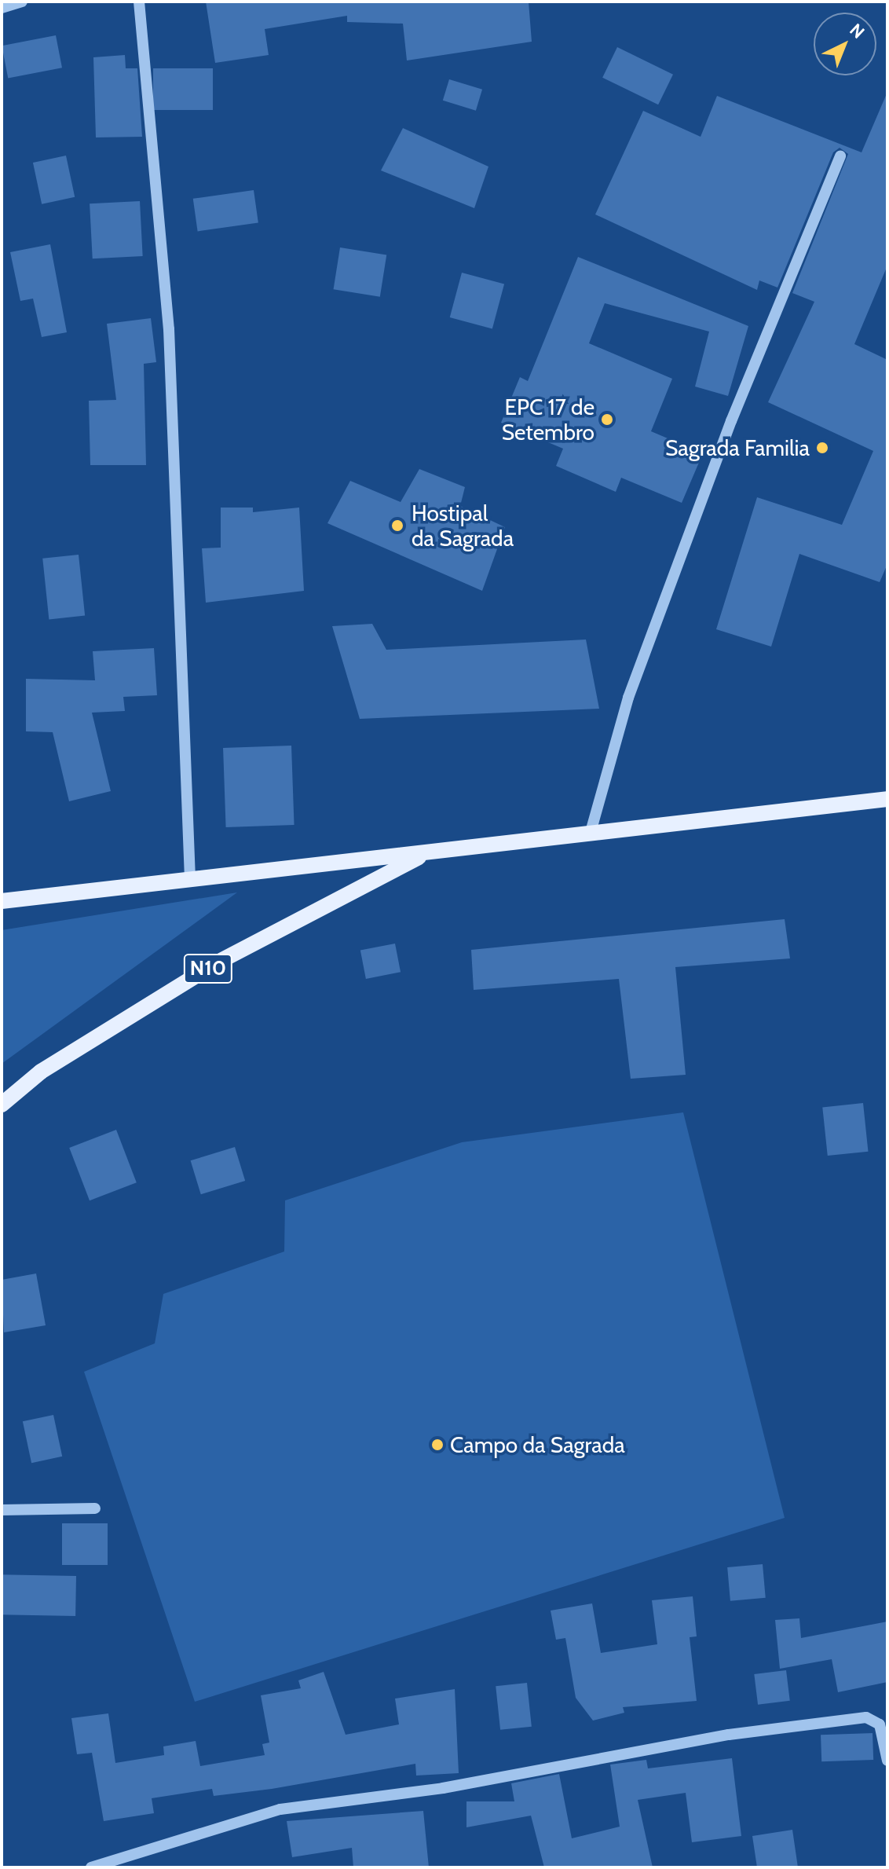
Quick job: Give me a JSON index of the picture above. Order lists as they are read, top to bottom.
{
  "streets": {
    "main road": ["N10"]
  },
  "places": [
    "EPC 17 de Setembro",
    "Sagrada Familia",
    "Hostipal da Sagrada",
    "Campo da Sagrada"
  ],
  "north": "top right"
}
